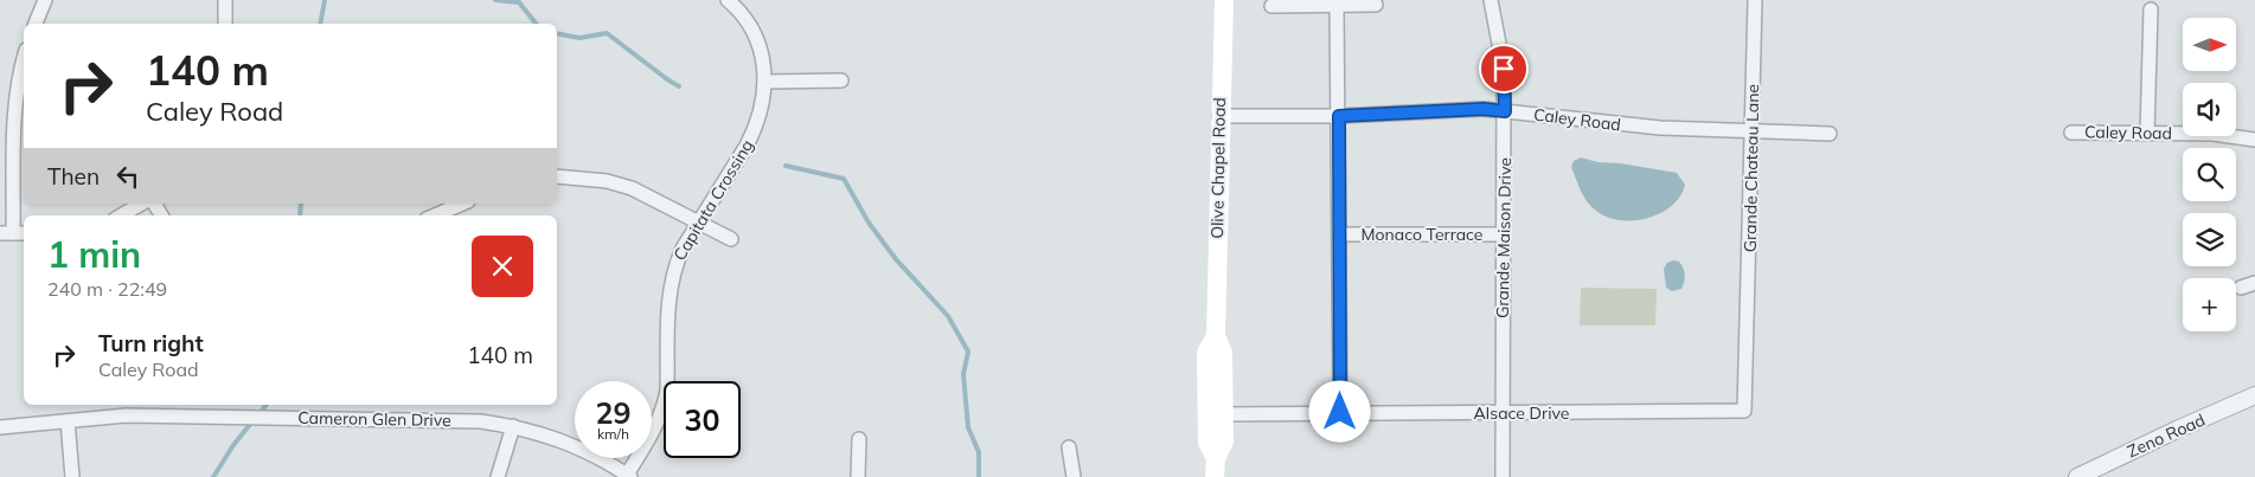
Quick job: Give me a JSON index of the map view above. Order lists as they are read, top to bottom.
{
  "streets": {
    "main road": ["Olive Chapel Road"],
    "street": [
      "Caley Road",
      "Grande Chateau Lane",
      "Capitata Crossing",
      "Monaco Terrace",
      "Grande Maison Drive",
      "Alsace Drive",
      "Cameron Glen Drive",
      "Zeno Road"
    ]
  },
  "crossings": [
    ["Caley Road", "Olive Chapel Road"],
    ["Caley Road", "Grande Chateau Lane"],
    ["Caley Road", "Grande Maison Drive"],
    ["Olive Chapel Road", "Alsace Drive"],
    ["Grande Chateau Lane", "Alsace Drive"],
    ["Capitata Crossing", "Cameron Glen Drive"],
    ["Monaco Terrace", "Grande Maison Drive"],
    ["Grande Maison Drive", "Alsace Drive"]
  ],
  "north": "right",
  "page": {
    "map_buttons": "+",
    "turn": ["140 m", "Caley Road"],
    "then": "Then",
    "heading": ["1 min", "240 m · 22:49"],
    "list": [
      {
        "name": "Turn right",
        "note": "Caley Road",
        "value": "140 m"
      }
    ],
    "speed": "29 km/h",
    "limit": "30"
  }
}
